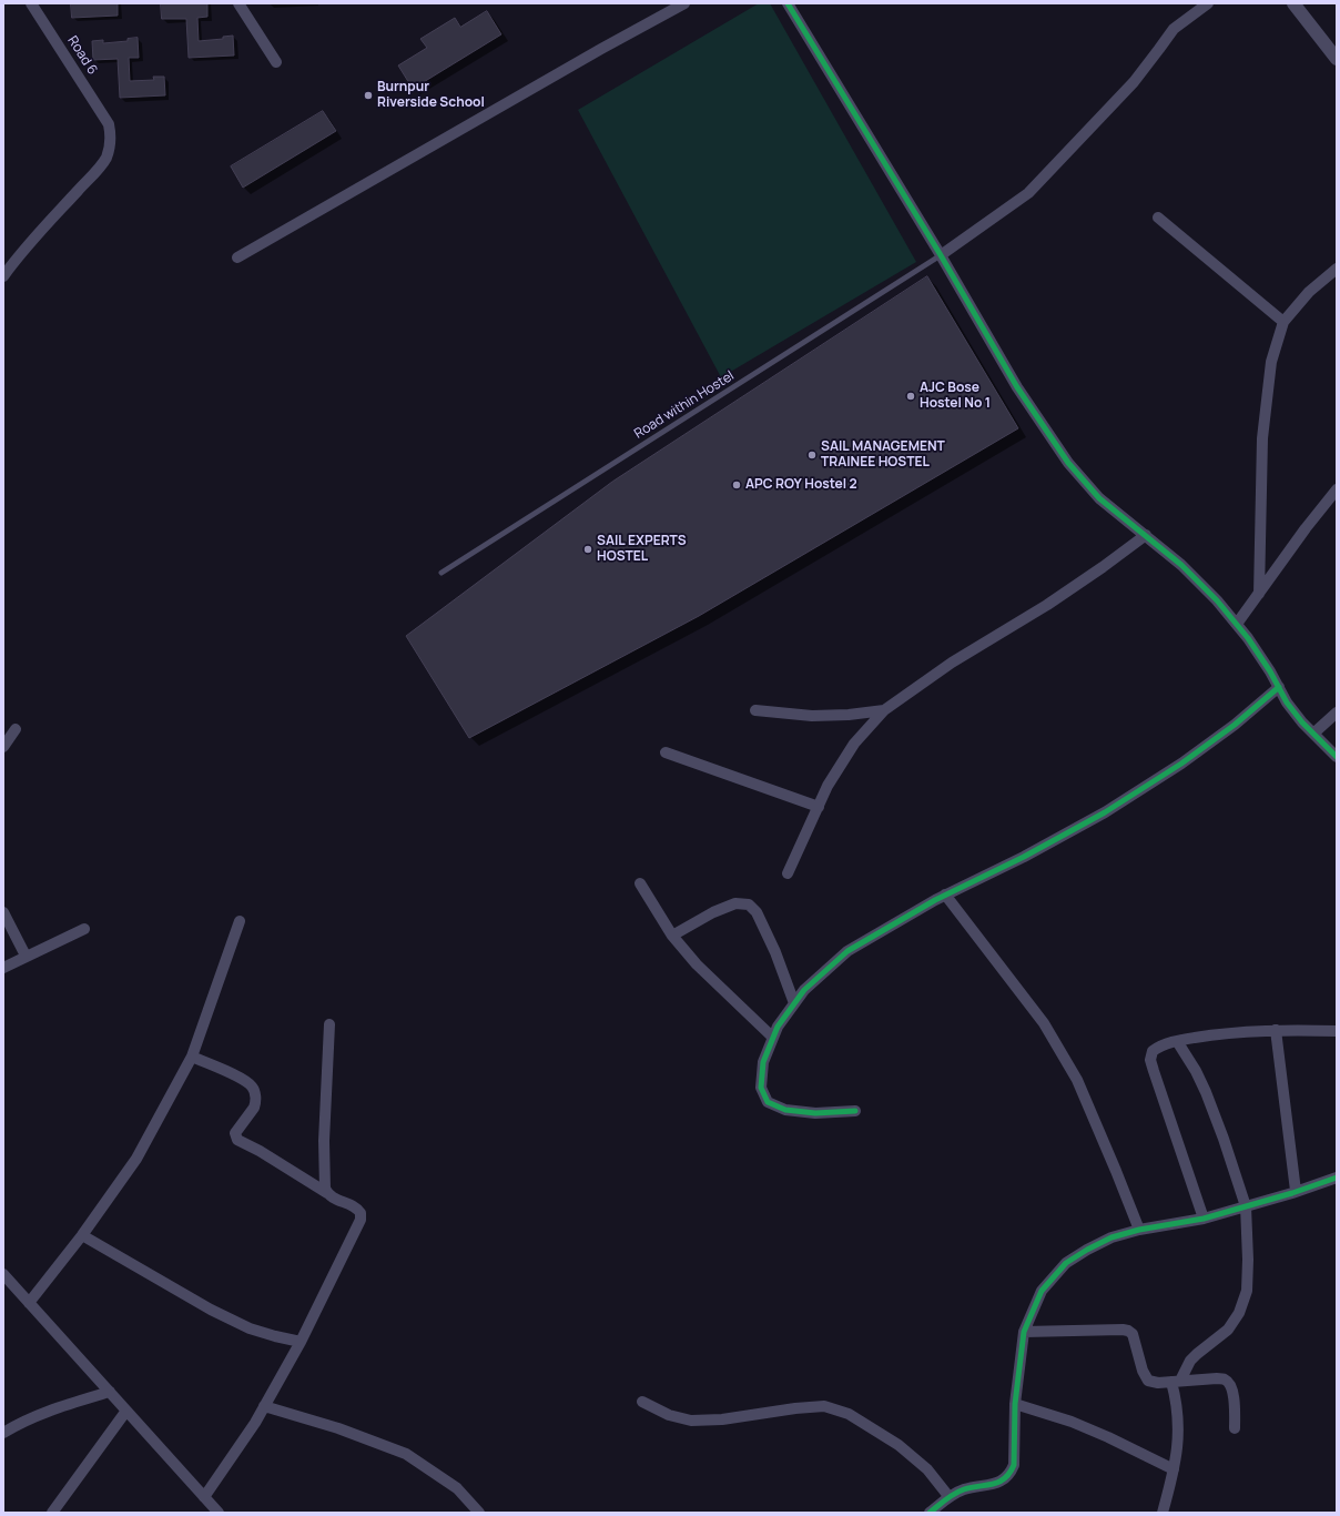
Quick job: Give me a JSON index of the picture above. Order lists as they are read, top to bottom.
{
  "streets": {
    "street": ["Road 6"],
    "lane": ["Road within Hostel"]
  },
  "places": [
    "Burnpur Riverside School",
    "AJC Bose Hostel No 1",
    "SAIL MANAGEMENT TRAINEE HOSTEL",
    "APC ROY Hostel 2",
    "SAIL EXPERTS HOSTEL"
  ]
}
